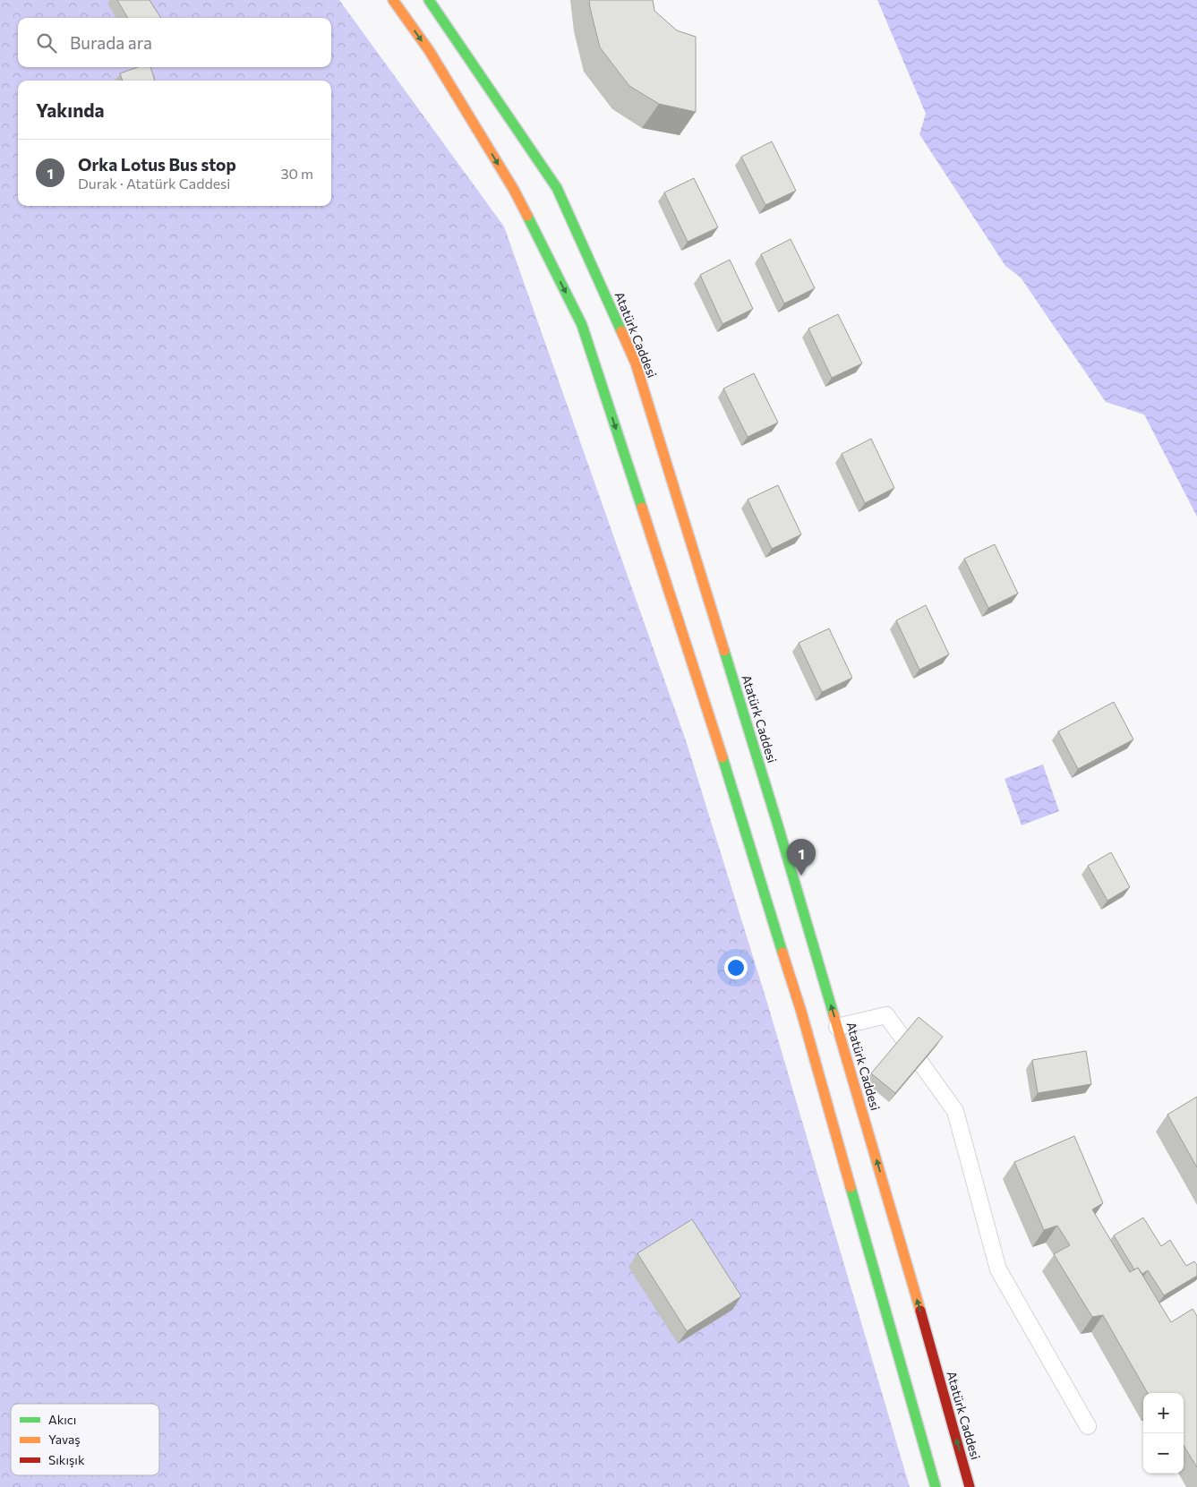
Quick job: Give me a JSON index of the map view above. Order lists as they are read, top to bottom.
{
  "streets": {
    "street": ["Atatürk Caddesi"]
  },
  "legend": ["Akıcı", "Yavaş", "Sıkışık"],
  "page": {
    "search": "Burada ara",
    "heading": "Yakında",
    "list": [
      {
        "mark": "1",
        "name": "Orka Lotus Bus stop",
        "note": "Durak · Atatürk Caddesi",
        "value": "30 m"
      }
    ],
    "pins": "1",
    "map_buttons": ["+", "−"]
  }
}
